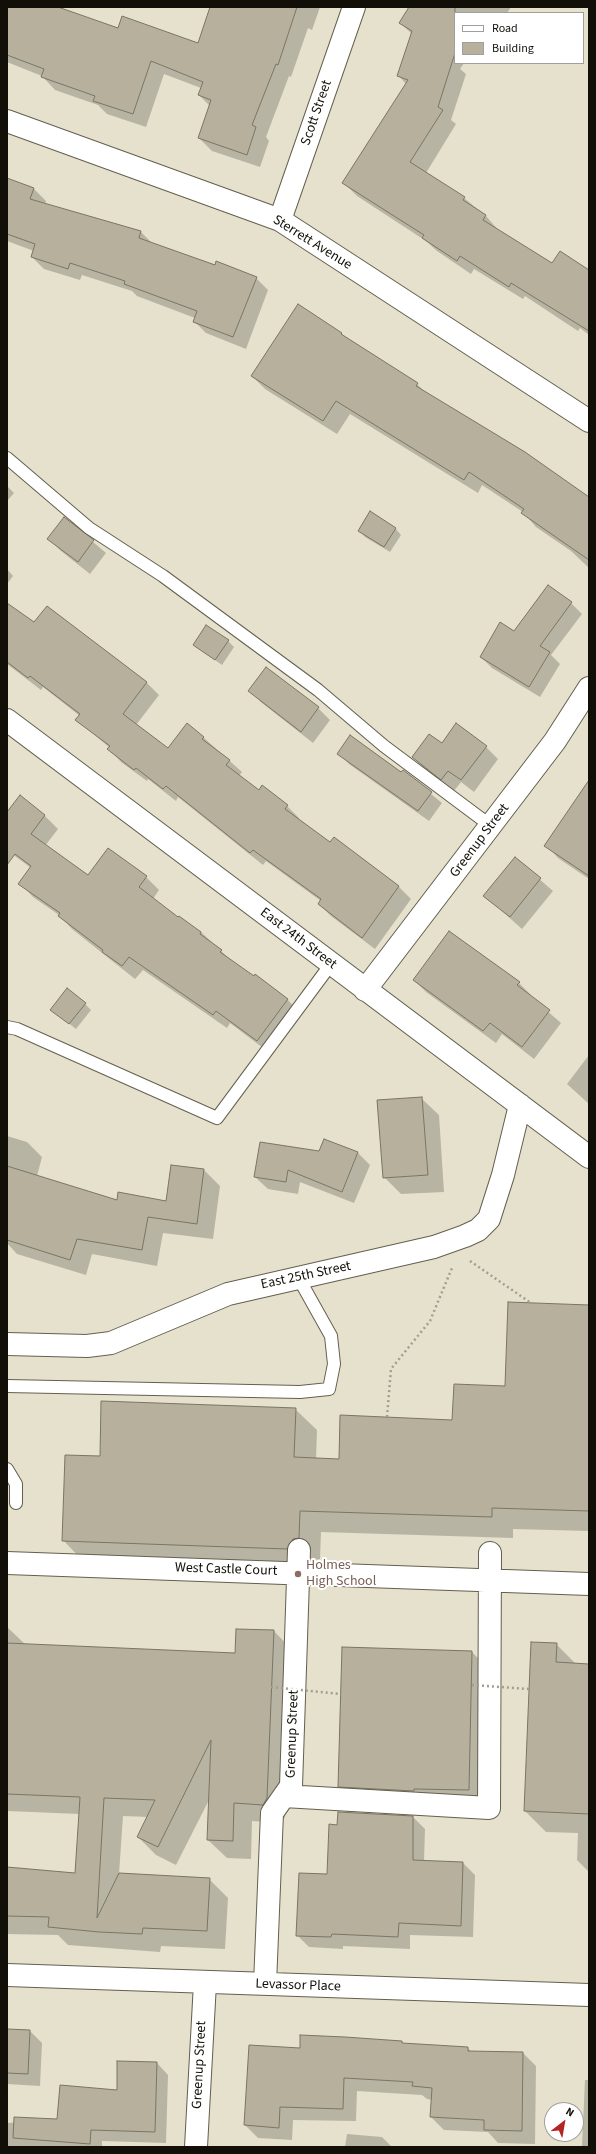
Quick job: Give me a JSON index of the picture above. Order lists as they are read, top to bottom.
{
  "streets": {
    "street": [
      "Scott Street",
      "Sterrett Avenue",
      "Greenup Street",
      "East 24th Street",
      "East 25th Street",
      "West Castle Court",
      "Levassor Place"
    ]
  },
  "crossings": [
    ["Scott Street", "Sterrett Avenue"],
    ["Greenup Street", "East 24th Street"],
    ["Greenup Street", "West Castle Court"],
    ["Greenup Street", "Levassor Place"],
    ["East 24th Street", "East 25th Street"]
  ],
  "places": ["Holmes High School"],
  "legend": ["Road", "Building"],
  "north": "top right"
}
